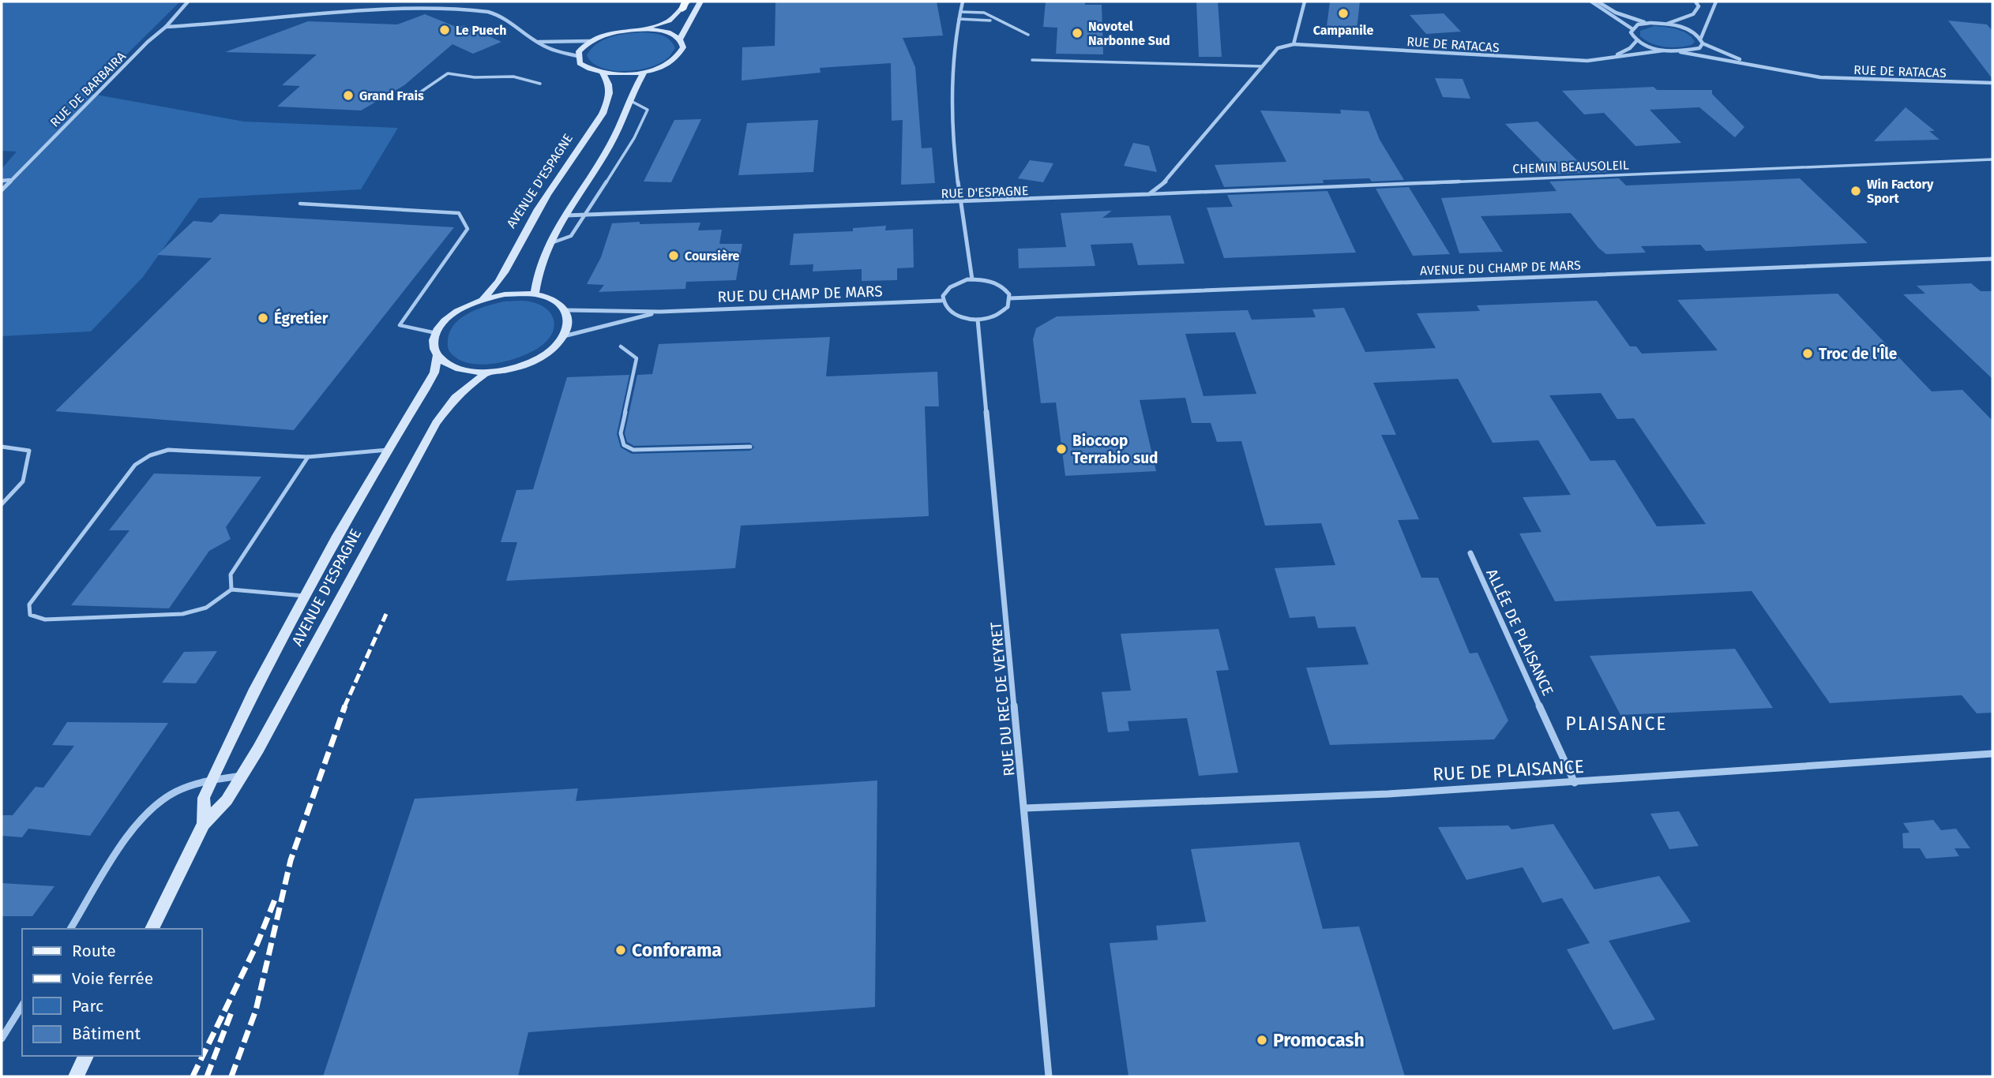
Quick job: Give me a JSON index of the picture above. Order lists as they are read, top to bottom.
{
  "streets": {
    "main road": ["AVENUE D'ESPAGNE"],
    "street": [
      "RUE DE RATACAS",
      "RUE DE BARBAIRA",
      "RUE D'ESPAGNE",
      "AVENUE DU CHAMP DE MARS",
      "RUE DU CHAMP DE MARS",
      "ALLÉE DE PLAISANCE",
      "RUE DU REC DE VEYRET",
      "RUE DE PLAISANCE"
    ],
    "lane": ["CHEMIN BEAUSOLEIL"]
  },
  "crossings": [
    ["CHEMIN BEAUSOLEIL", "RUE D'ESPAGNE"],
    ["AVENUE DU CHAMP DE MARS", "RUE DU CHAMP DE MARS"],
    ["AVENUE DU CHAMP DE MARS", "RUE DU REC DE VEYRET"],
    ["RUE DU CHAMP DE MARS", "RUE DU REC DE VEYRET"],
    ["ALLÉE DE PLAISANCE", "RUE DE PLAISANCE"],
    ["RUE DU REC DE VEYRET", "RUE DE PLAISANCE"]
  ],
  "districts": ["PLAISANCE"],
  "places": [
    "Campanile",
    "Le Puech",
    "Novotel Narbonne Sud",
    "Grand Frais",
    "Win Factory Sport",
    "Coursière",
    "Égretier",
    "Troc de l'Île",
    "Biocoop Terrabio sud",
    "Conforama",
    "Promocash"
  ],
  "legend": [
    "Route",
    "Voie ferrée",
    "Parc",
    "Bâtiment"
  ]
}
